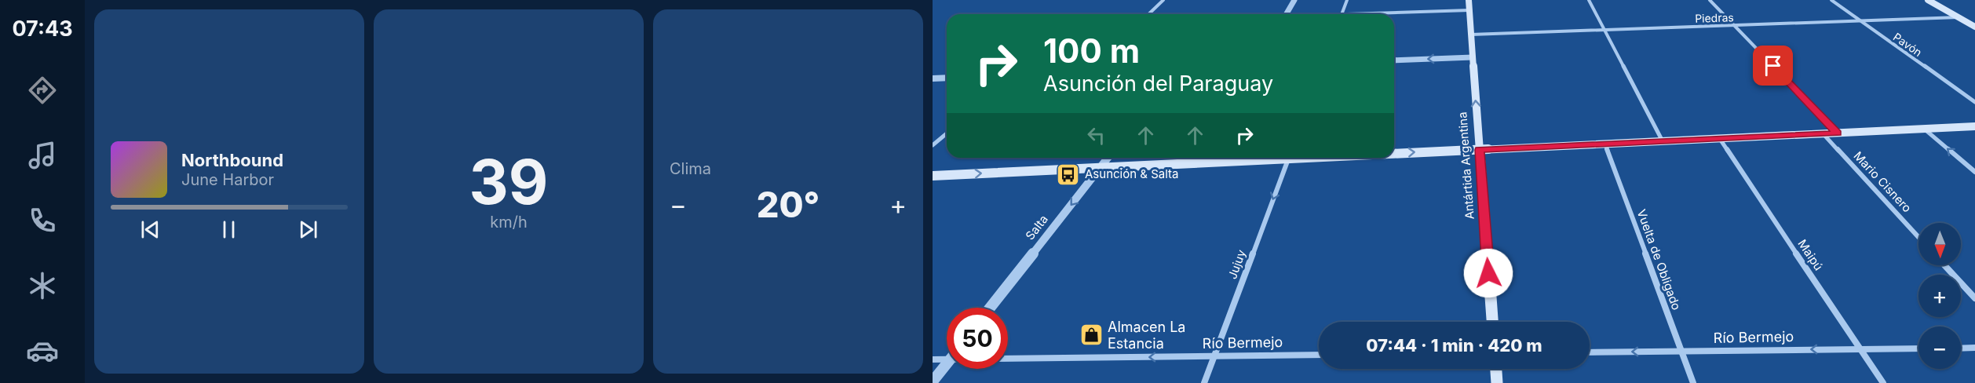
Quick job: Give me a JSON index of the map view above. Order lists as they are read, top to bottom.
{
  "streets": {
    "main road": ["Antártida Argentina"],
    "street": [
      "Piedras",
      "Pavón",
      "Mario Cisnero",
      "Salta",
      "Maipú",
      "Vuelta de Obligado",
      "Jujuy",
      "Río Bermejo"
    ]
  },
  "crossings": [
    ["Piedras", "Pavón"],
    ["Piedras", "Antártida Argentina"],
    ["Maipú", "Río Bermejo"],
    ["Vuelta de Obligado", "Río Bermejo"],
    ["Jujuy", "Río Bermejo"]
  ],
  "one_way": ["Salta", "Jujuy", "Río Bermejo"],
  "places": {
    "bus stop": ["Asunción & Salta"],
    "shop": ["Almacen La Estancia"]
  },
  "north": "bottom",
  "page": {
    "tabs": "07:43",
    "tile": [
      ["39", "km/h"],
      "Clima"
    ],
    "turn": ["100 m", "Asunción del Paraguay"],
    "song": ["Northbound", "June Harbor"],
    "heat": ["−", "20°", "+"],
    "map_buttons": ["+", "−"],
    "limit": "50",
    "trip": "07:44 · 1 min · 420 m"
  }
}
